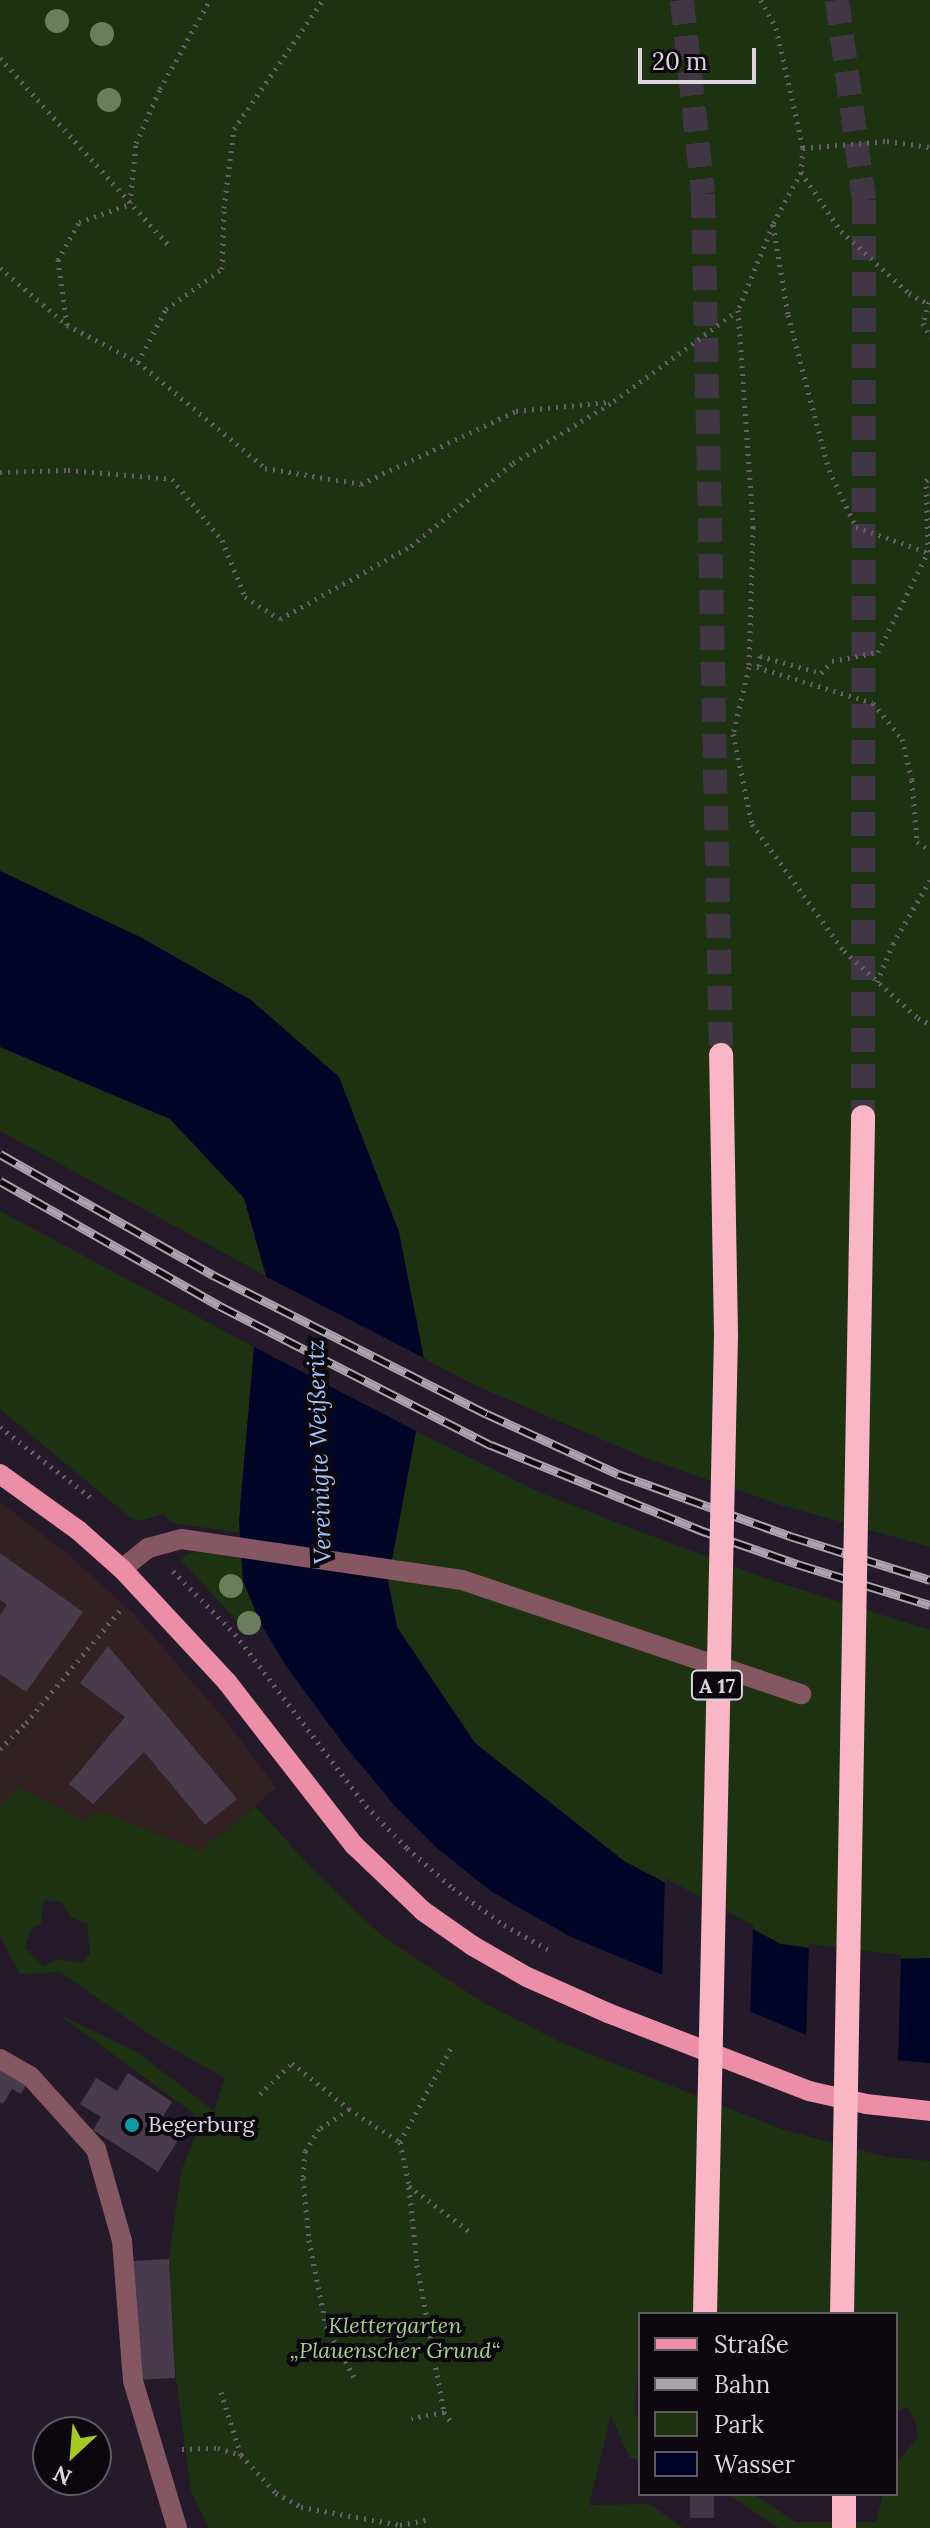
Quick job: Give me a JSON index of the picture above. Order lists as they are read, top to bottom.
{
  "streets": {
    "highway": ["A 17"]
  },
  "water": ["Vereinigte Weißeritz"],
  "parks": ["Klettergarten „Plauenscher Grund“"],
  "places": ["Begerburg"],
  "legend": [
    "Straße",
    "Bahn",
    "Park",
    "Wasser"
  ],
  "scale_bar": "20 m",
  "north": "bottom left"
}
